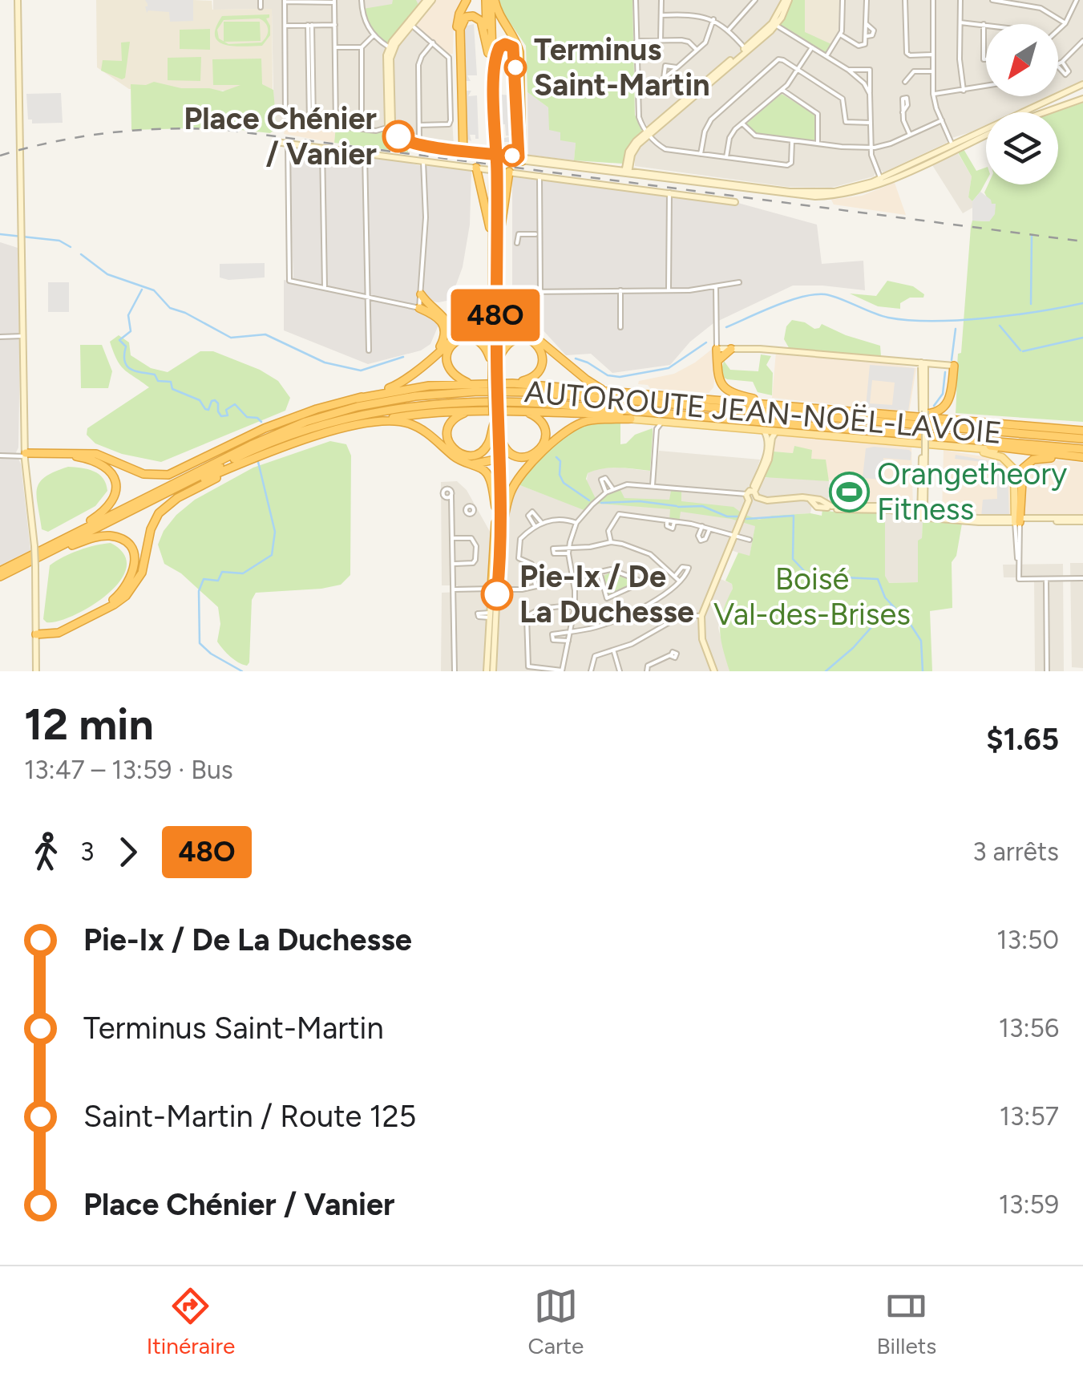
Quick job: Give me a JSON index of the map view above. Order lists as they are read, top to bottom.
{
  "streets": {
    "highway": ["AUTOROUTE JEAN-NOËL-LAVOIE"]
  },
  "parks": ["Boisé Val-des-Brises"],
  "places": {
    "other": ["Terminus Saint-Martin", "Place Chénier / Vanier", "Pie-Ix / De La Duchesse"],
    "sports": ["Orangetheory Fitness"]
  },
  "lines": ["bus line 48O"],
  "north": "bottom left",
  "page": {
    "on_map": "48O",
    "heading": ["12 min", "13:47 – 13:59 · Bus", "$1.65"],
    "legs": ["3", "48O", "3 arrêts"],
    "list": [
      {
        "name": "Pie-Ix / De La Duchesse",
        "value": "13:50"
      },
      {
        "name": "Terminus Saint-Martin",
        "value": "13:56"
      },
      {
        "name": "Saint-Martin / Route 125",
        "value": "13:57"
      },
      {
        "name": "Place Chénier / Vanier",
        "value": "13:59"
      }
    ],
    "tabs": ["Itinéraire", "Carte", "Billets"]
  }
}
